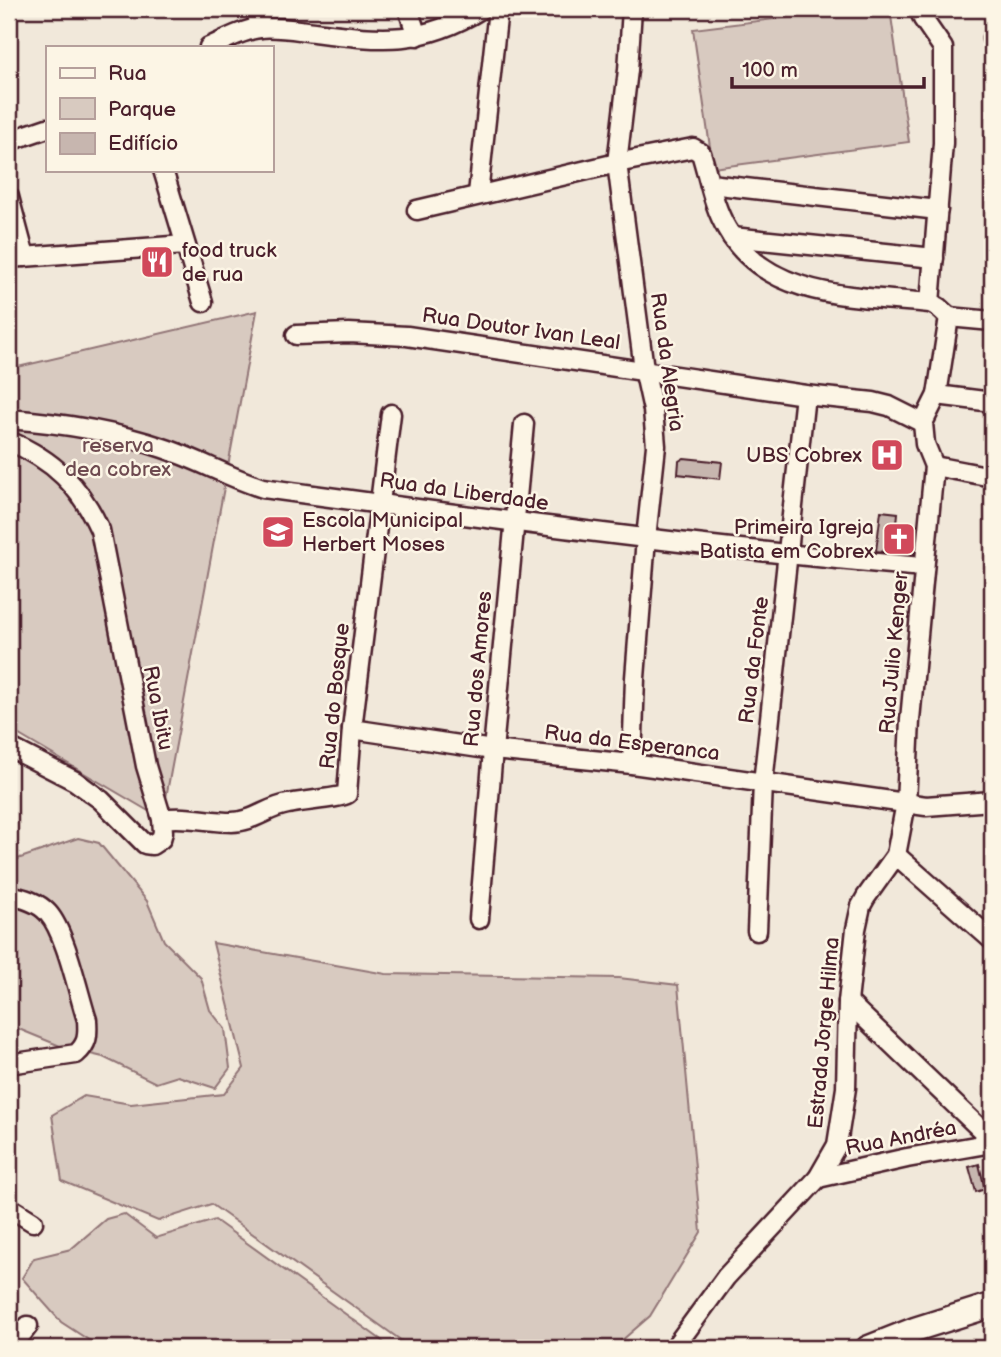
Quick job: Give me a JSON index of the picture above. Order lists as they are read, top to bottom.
{
  "streets": {
    "street": [
      "Rua Doutor Ivan Leal",
      "Rua da Alegria",
      "Rua da Liberdade",
      "Rua Julio Kenger",
      "Rua da Fonte",
      "Rua dos Amores",
      "Rua do Bosque",
      "Rua Ibitu",
      "Rua da Esperanca",
      "Estrada Jorge Hilma",
      "Rua Andréa"
    ]
  },
  "crossings": [
    ["Rua Doutor Ivan Leal", "Rua da Alegria"],
    ["Rua Doutor Ivan Leal", "Rua da Fonte"],
    ["Rua da Alegria", "Rua da Liberdade"],
    ["Rua da Alegria", "Rua da Esperanca"],
    ["Rua da Liberdade", "Rua Julio Kenger"],
    ["Rua da Liberdade", "Rua da Fonte"],
    ["Rua da Liberdade", "Rua dos Amores"],
    ["Rua da Liberdade", "Rua do Bosque"],
    ["Rua Julio Kenger", "Rua da Esperanca"],
    ["Rua Julio Kenger", "Estrada Jorge Hilma"],
    ["Rua da Fonte", "Rua da Esperanca"],
    ["Rua dos Amores", "Rua da Esperanca"],
    ["Rua do Bosque", "Rua Ibitu"],
    ["Rua do Bosque", "Rua da Esperanca"],
    ["Rua da Esperanca", "Estrada Jorge Hilma"],
    ["Estrada Jorge Hilma", "Rua Andréa"]
  ],
  "parks": ["reserva dea cobrex"],
  "places": {
    "restaurant": ["food truck de rua"],
    "hospital": ["UBS Cobrex"],
    "school or university": ["Escola Municipal Herbert Moses"],
    "church": ["Primeira Igreja Batista em Cobrex"]
  },
  "legend": ["Rua", "Parque", "Edifício"],
  "scale_bar": "100 m"
}
